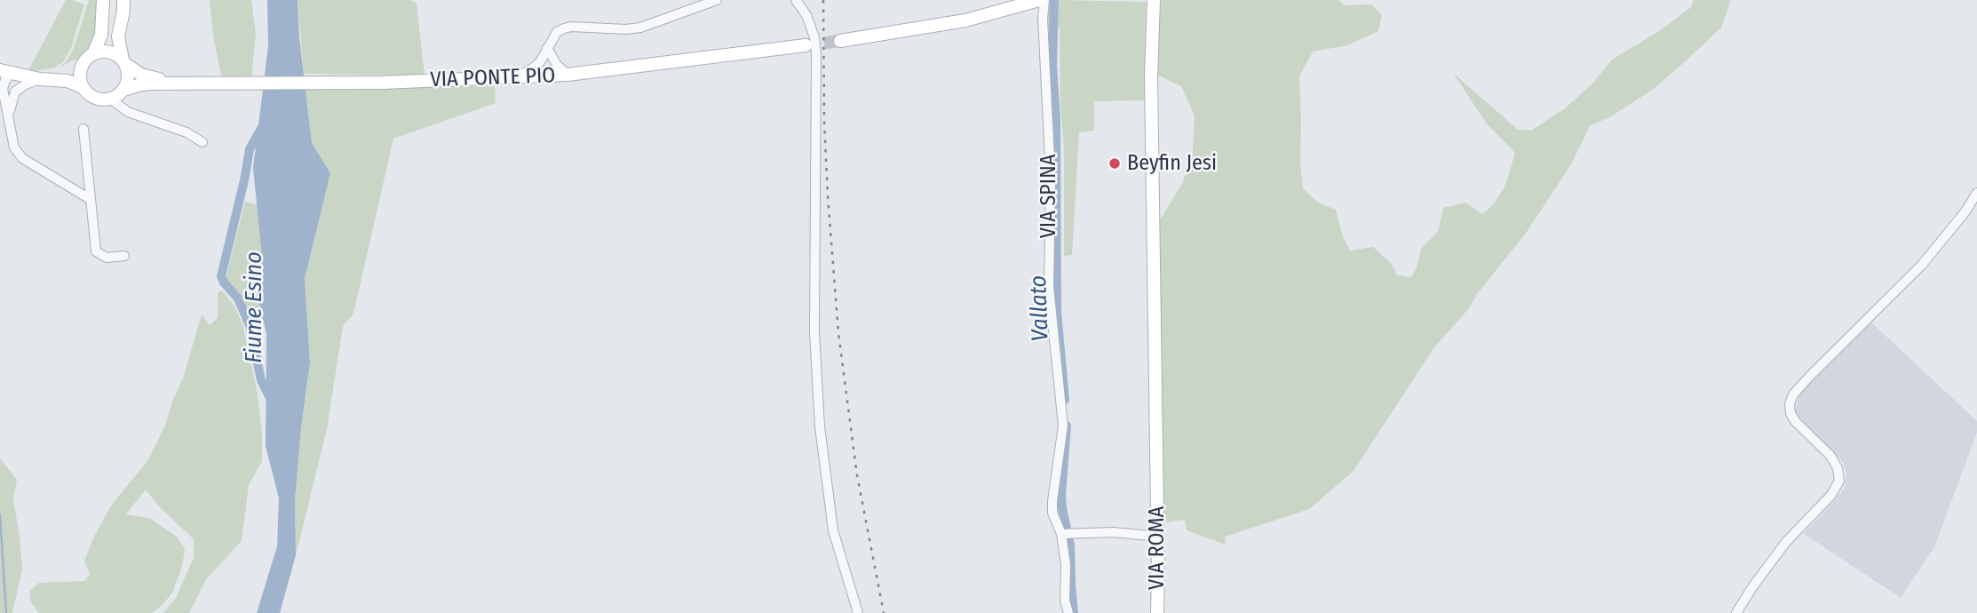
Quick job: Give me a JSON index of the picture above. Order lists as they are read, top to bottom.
{
  "streets": {
    "main road": ["VIA PONTE PIO", "VIA ROMA"],
    "street": ["VIA SPINA"]
  },
  "water": ["Fiume Esino", "Vallato"],
  "places": ["Beyfin Jesi"]
}
